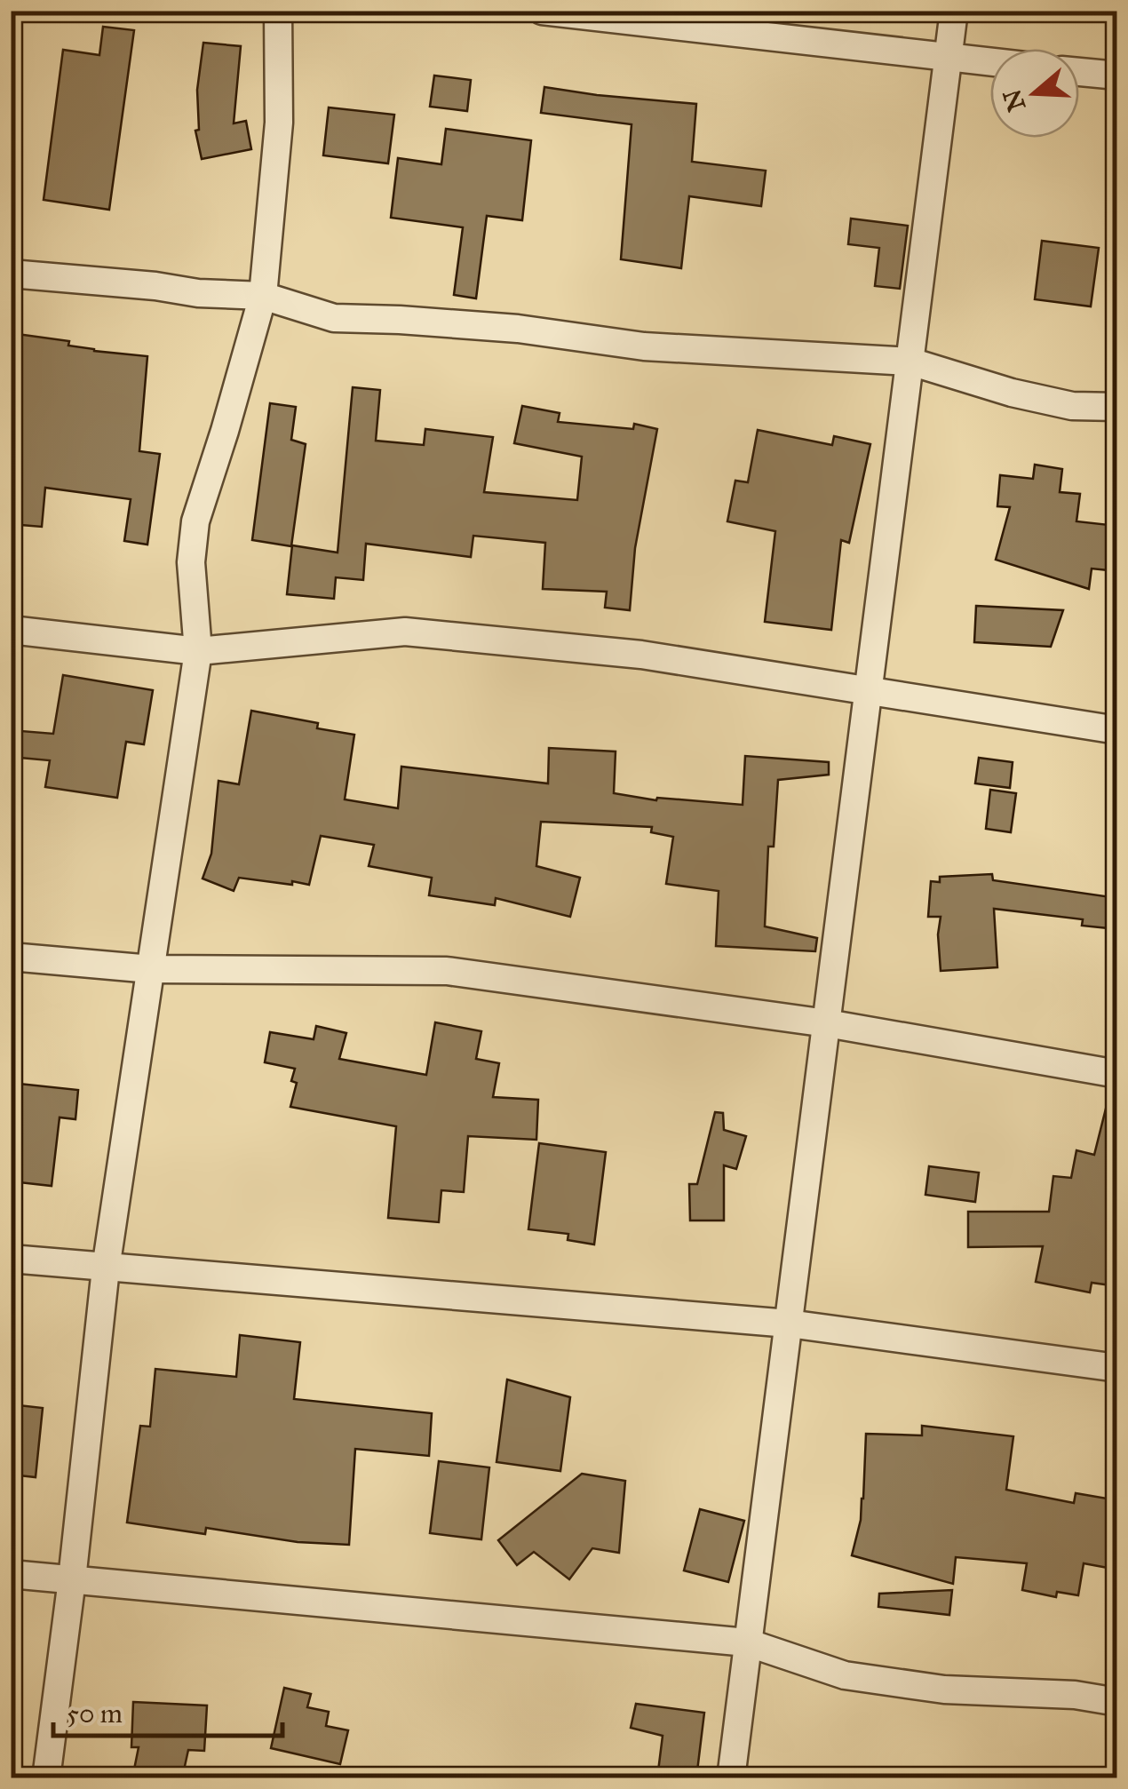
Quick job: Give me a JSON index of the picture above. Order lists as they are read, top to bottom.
{
  "scale_bar": "50 m",
  "north": "left"
}
